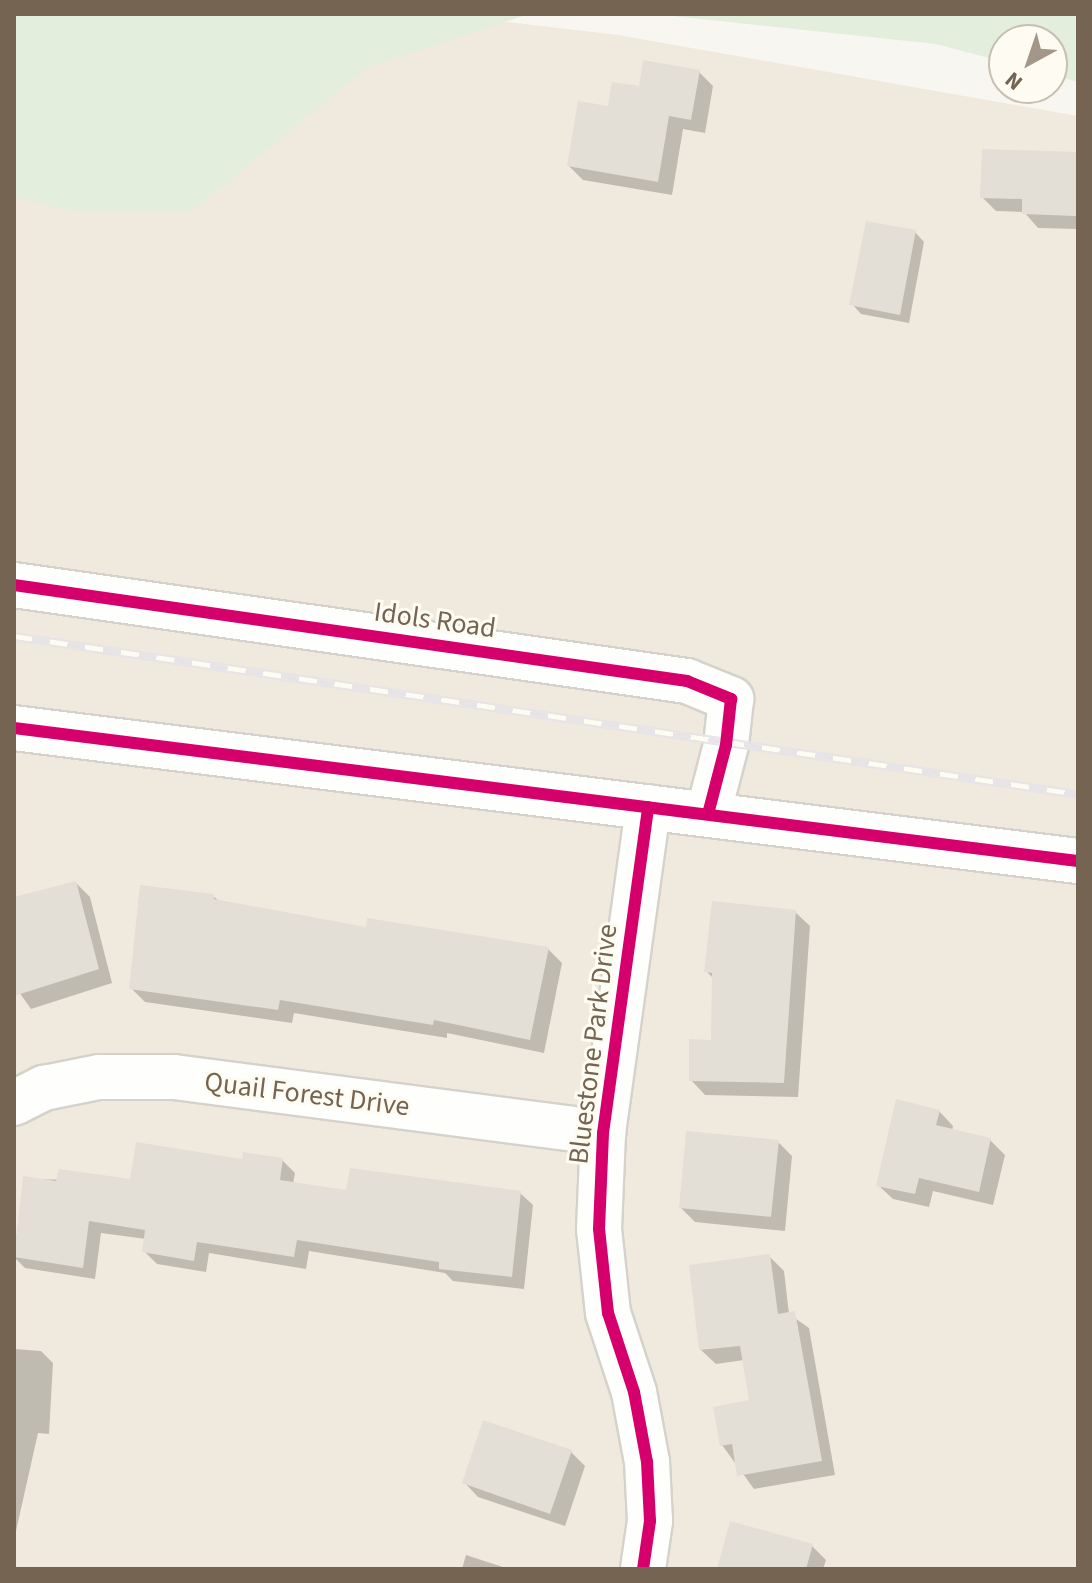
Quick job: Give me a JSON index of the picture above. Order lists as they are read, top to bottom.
{
  "streets": {
    "street": ["Idols Road", "Bluestone Park Drive", "Quail Forest Drive"]
  },
  "crossings": [
    ["Bluestone Park Drive", "Quail Forest Drive"]
  ],
  "north": "bottom left"
}
